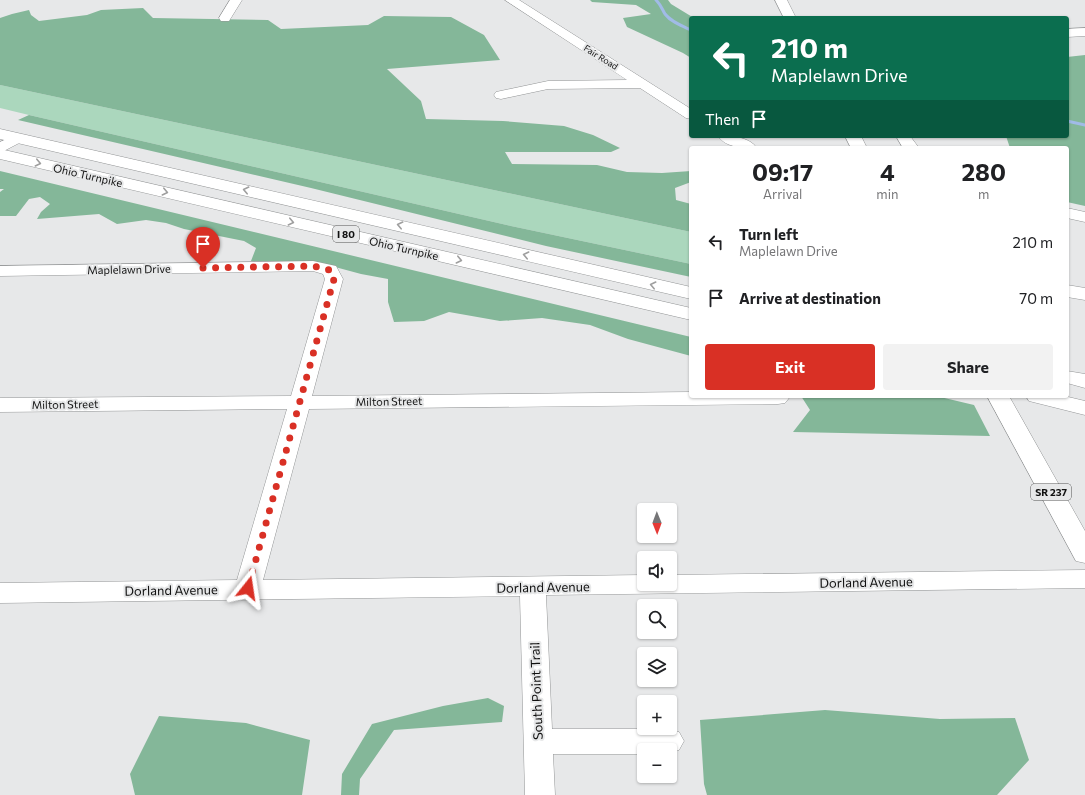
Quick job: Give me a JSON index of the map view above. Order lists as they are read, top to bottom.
{
  "streets": {
    "main road": ["Ohio Turnpike", "I 80", "SR 237"],
    "street": [
      "Fair Road",
      "Maplelawn Drive",
      "Milton Street",
      "Dorland Avenue",
      "South Point Trail"
    ]
  },
  "crossings": [
    ["Maplelawn Drive", "Milton Street"],
    ["Dorland Avenue", "South Point Trail"]
  ],
  "north": "bottom",
  "page": {
    "turn": ["210 m", "Maplelawn Drive"],
    "then": "Then",
    "eta": [
      "09:17",
      "Arrival",
      "4",
      "min",
      "280",
      "m"
    ],
    "list": [
      {
        "name": "Turn left",
        "note": "Maplelawn Drive",
        "value": "210 m"
      },
      {
        "name": "Arrive at destination",
        "value": "70 m"
      }
    ],
    "buttons": ["Exit", "Share"],
    "map_buttons": ["+", "−"]
  }
}
